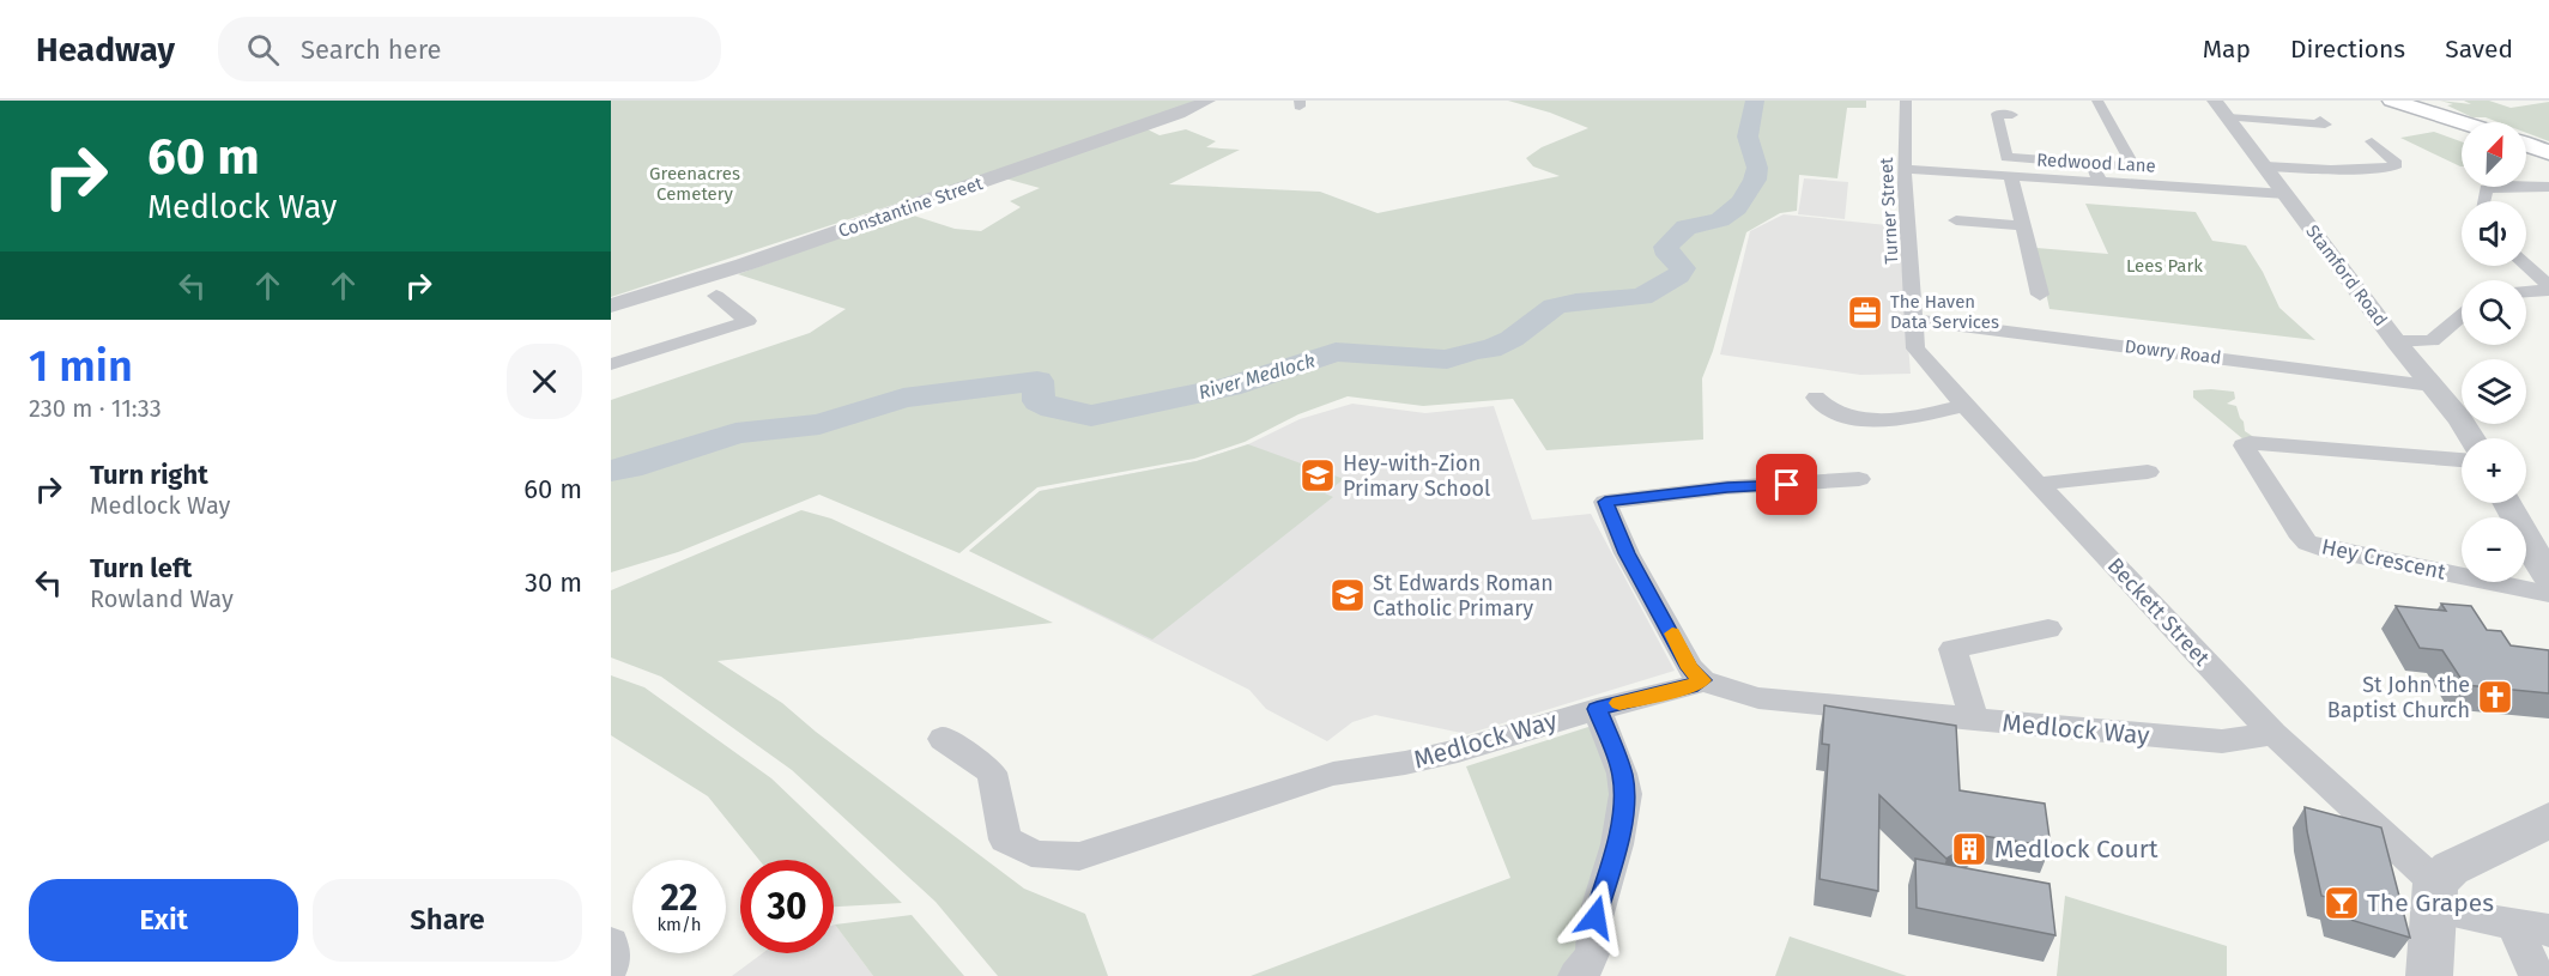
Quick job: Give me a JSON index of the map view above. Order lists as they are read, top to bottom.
{
  "streets": {
    "street": [
      "Redwood Lane",
      "Constantine Street",
      "Turner Street",
      "Stamford Road",
      "Dowry Road",
      "Hey Crescent",
      "Beckett Street",
      "Medlock Way"
    ]
  },
  "crossings": [
    ["Redwood Lane", "Turner Street"],
    ["Redwood Lane", "Stamford Road"],
    ["Turner Street", "Dowry Road"],
    ["Turner Street", "Beckett Street"],
    ["Stamford Road", "Dowry Road"],
    ["Dowry Road", "Beckett Street"],
    ["Beckett Street", "Medlock Way"]
  ],
  "water": ["River Medlock"],
  "parks": ["Greenacres Cemetery", "Lees Park"],
  "places": {
    "office": ["The Haven Data Services"],
    "school or university": ["Hey-with-Zion Primary School", "St Edwards Roman Catholic Primary"],
    "church": ["St John the Baptist Church"],
    "building": ["Medlock Court"],
    "bar": ["The Grapes"]
  },
  "north": "top right",
  "page": {
    "header": "Headway",
    "search": "Search here",
    "nav": ["Map", "Directions", "Saved"],
    "turn": ["60 m", "Medlock Way"],
    "map_buttons": ["+", "−"],
    "heading": ["1 min", "230 m · 11:33"],
    "list": [
      {
        "name": "Turn right",
        "note": "Medlock Way",
        "value": "60 m"
      },
      {
        "name": "Turn left",
        "note": "Rowland Way",
        "value": "30 m"
      }
    ],
    "speed": "22 km/h",
    "limit": "30",
    "buttons": ["Exit", "Share"]
  }
}
